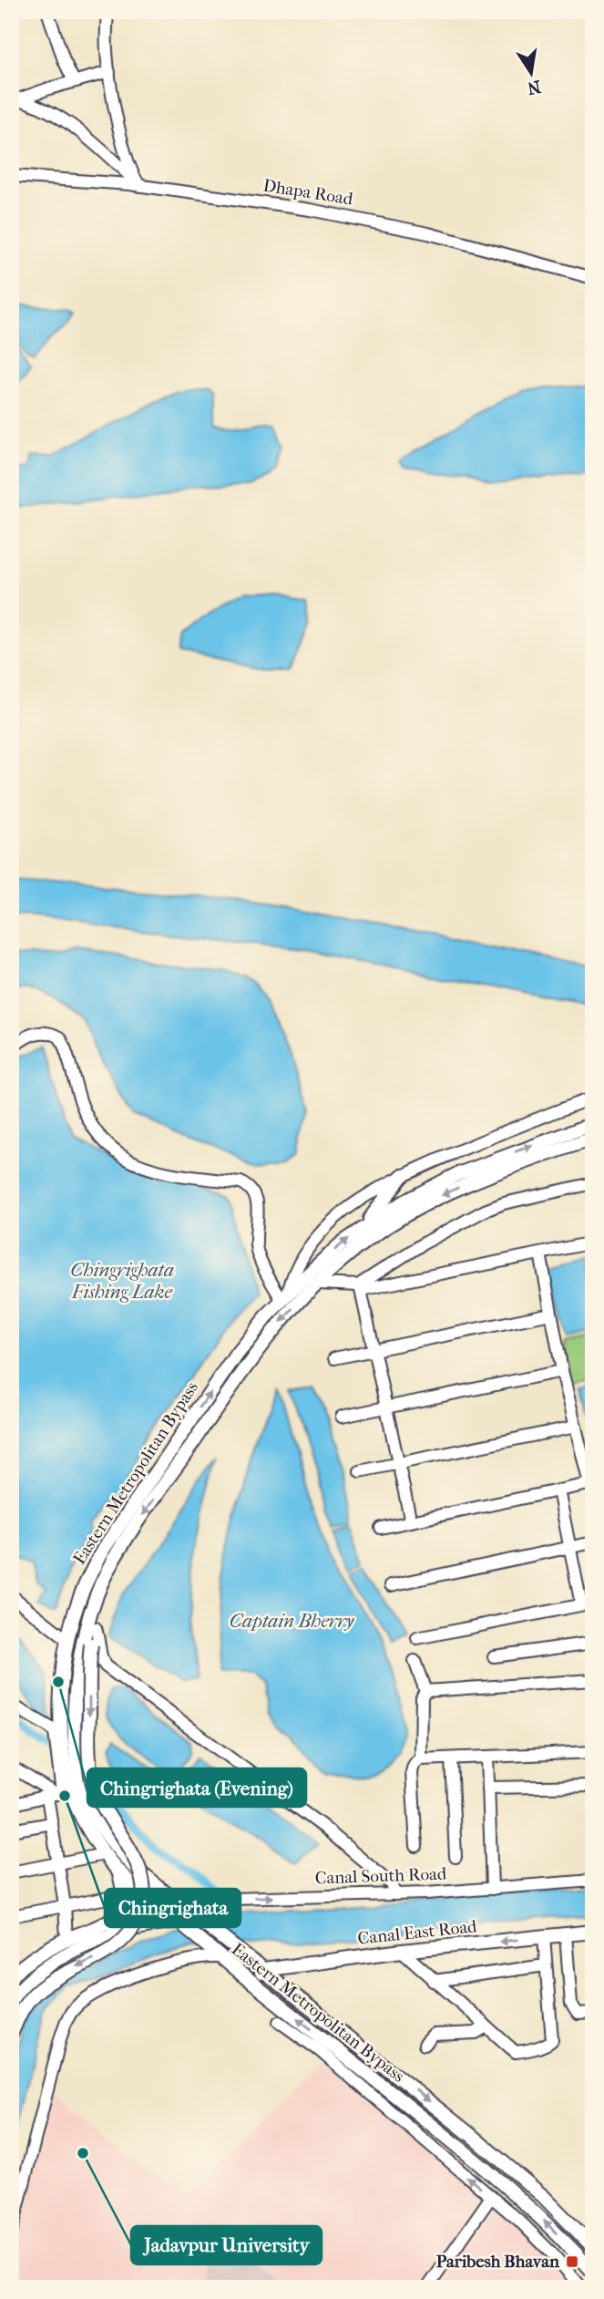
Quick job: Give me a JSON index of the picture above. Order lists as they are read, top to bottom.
{
  "streets": {
    "main road": ["Eastern Metropolitan Bypass", "Canal South Road", "Canal East Road"],
    "street": ["Dhapa Road"]
  },
  "crossings": [
    ["Eastern Metropolitan Bypass", "Canal South Road"],
    ["Eastern Metropolitan Bypass", "Canal East Road"]
  ],
  "one_way": ["Canal South Road", "Canal East Road"],
  "water": ["Chingrighata Fishing Lake", "Captain Bherry"],
  "places": {
    "other": ["Chingrighata (Evening)", "Chingrighata", "Jadavpur University"],
    "transit": ["Paribesh Bhavan"]
  },
  "north": "bottom"
}
